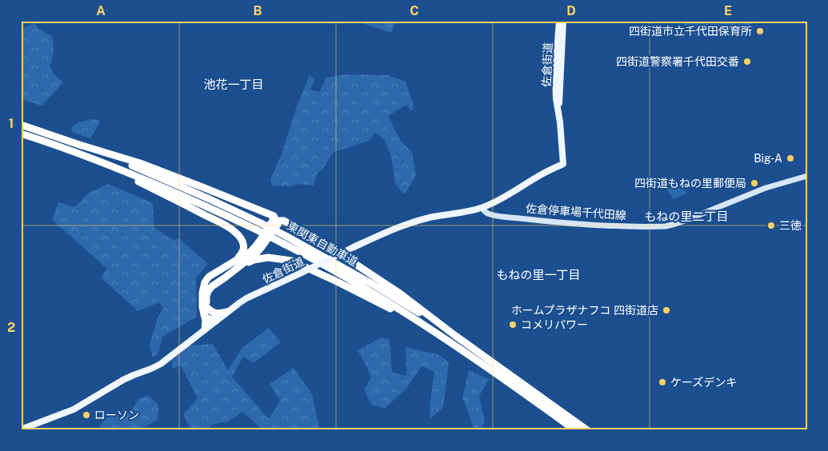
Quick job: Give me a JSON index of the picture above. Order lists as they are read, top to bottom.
{
  "streets": {
    "highway": ["東関東自動車道"],
    "main road": ["佐倉街道", "佐倉停車場千代田線"]
  },
  "crossings": [
    ["佐倉街道", "佐倉停車場千代田線"]
  ],
  "districts": ["池花一丁目", "もねの里二丁目", "もねの里一丁目"],
  "places": [
    "四街道市立千代田保育所",
    "四街道警察署千代田交番",
    "Big-A",
    "四街道もねの里郵便局",
    "三徳",
    "ホームプラザナフコ 四街道店",
    "コメリパワー",
    "ケーズデンキ",
    "ローソン"
  ],
  "grid": {
    "columns": [
      "A",
      "B",
      "C",
      "D",
      "E"
    ],
    "rows": ["1", "2"]
  }
}
